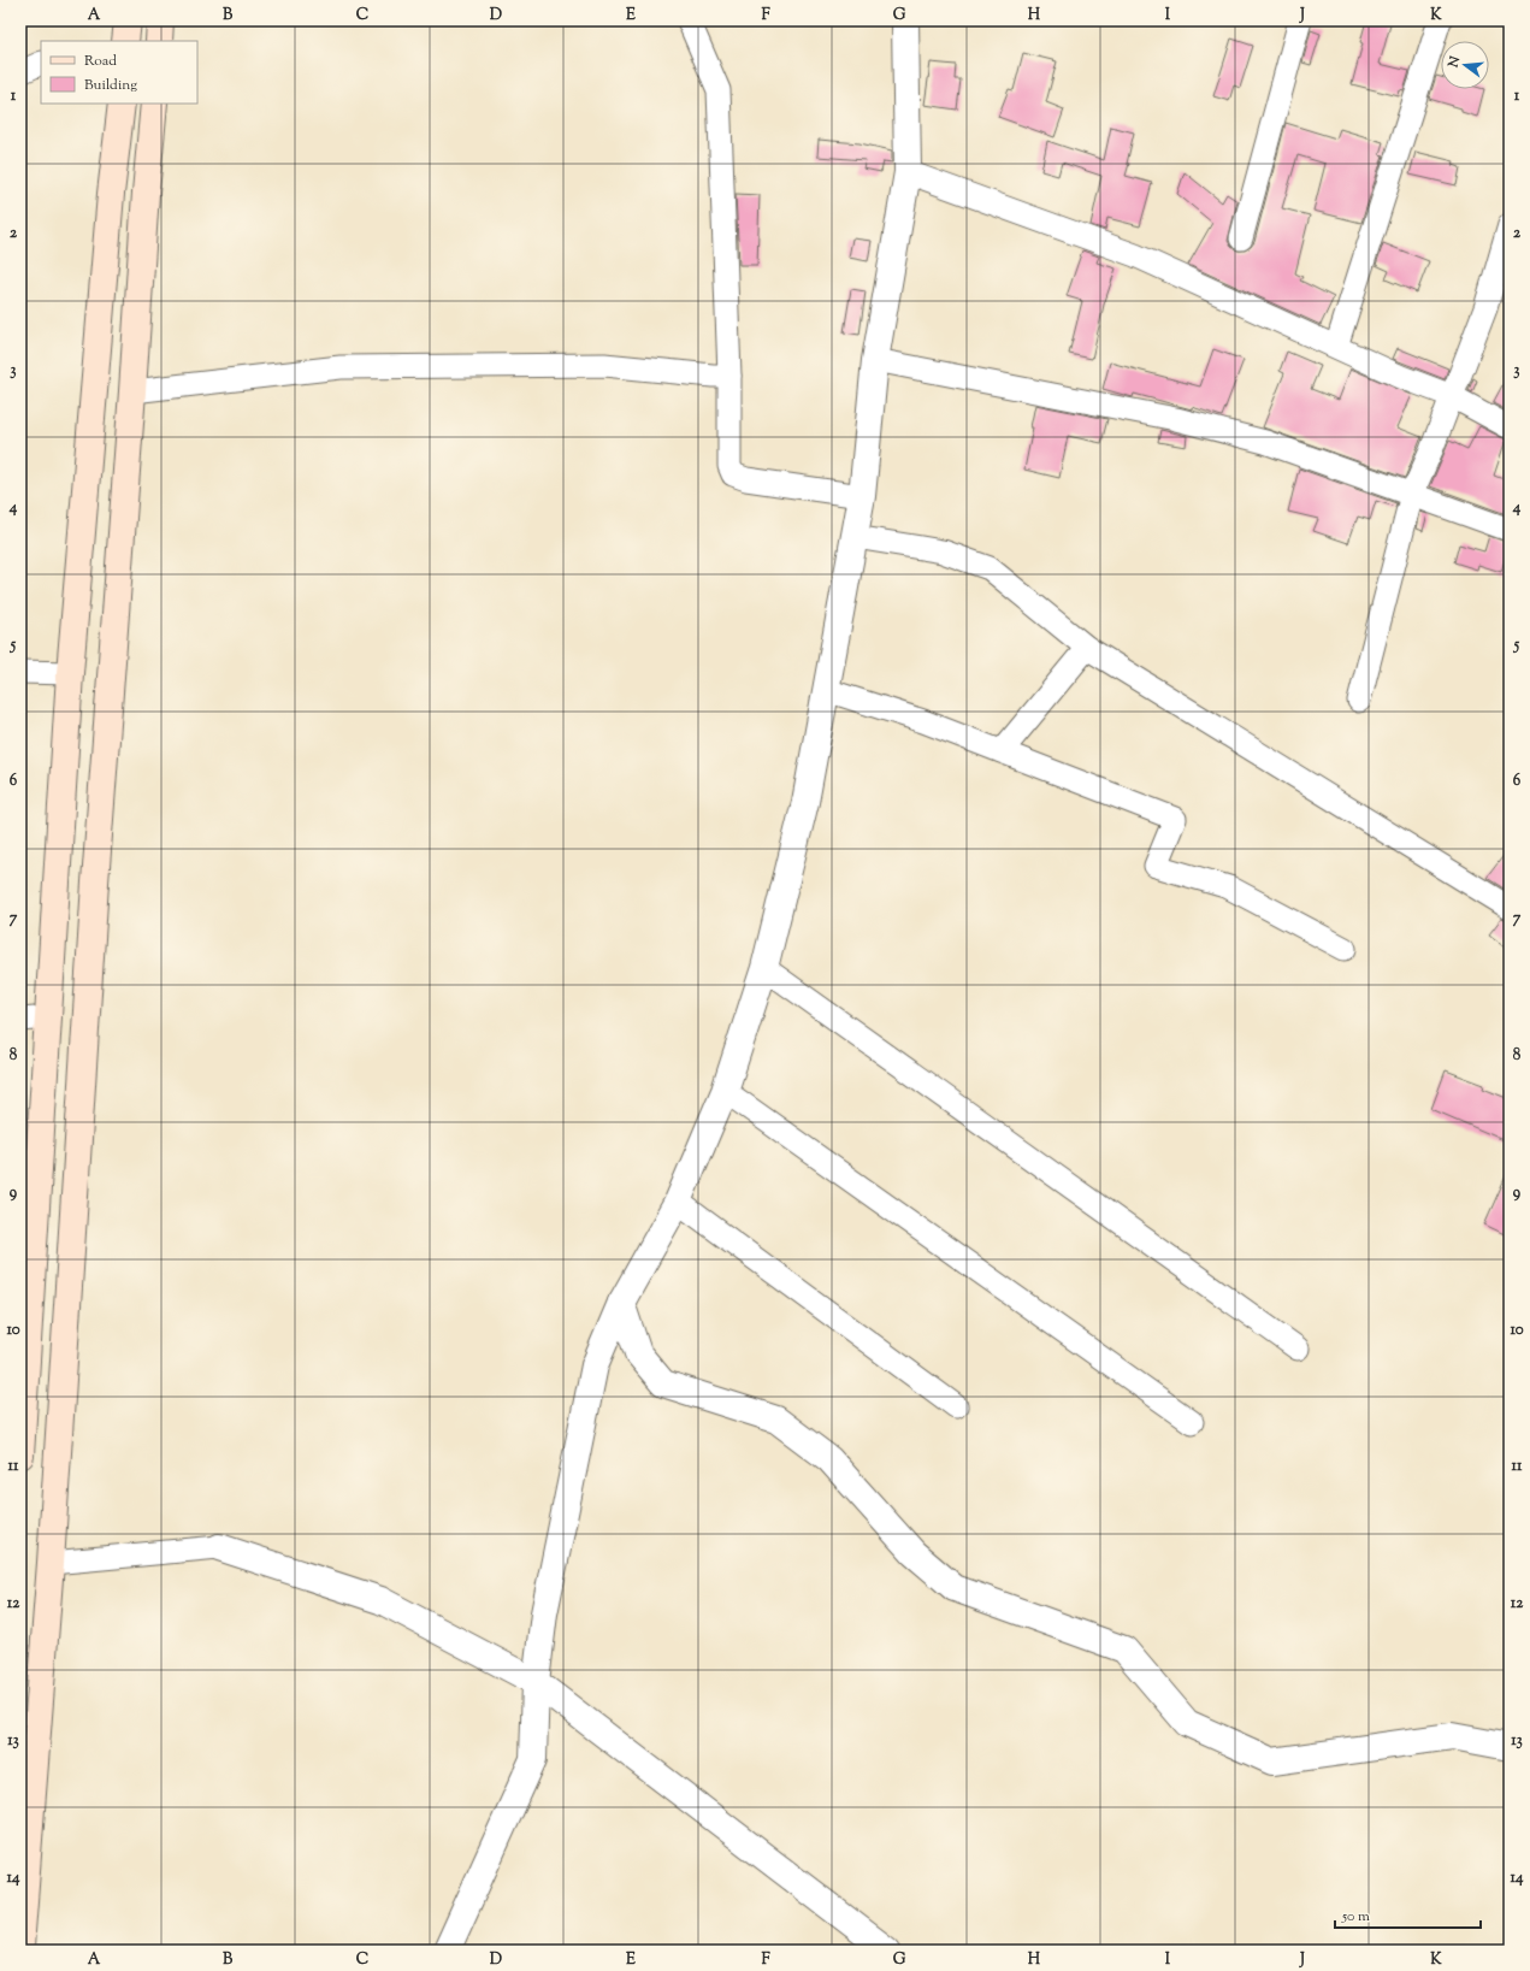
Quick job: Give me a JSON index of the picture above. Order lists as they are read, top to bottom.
{
  "legend": ["Road", "Building"],
  "scale_bar": "50 m",
  "north": "left",
  "grid": {
    "columns": [
      "A",
      "B",
      "C",
      "D",
      "E",
      "F",
      "G",
      "H",
      "I",
      "J",
      "K"
    ],
    "rows": [
      "1",
      "2",
      "3",
      "4",
      "5",
      "6",
      "7",
      "8",
      "9",
      "10",
      "11",
      "12",
      "13",
      "14"
    ]
  }
}
